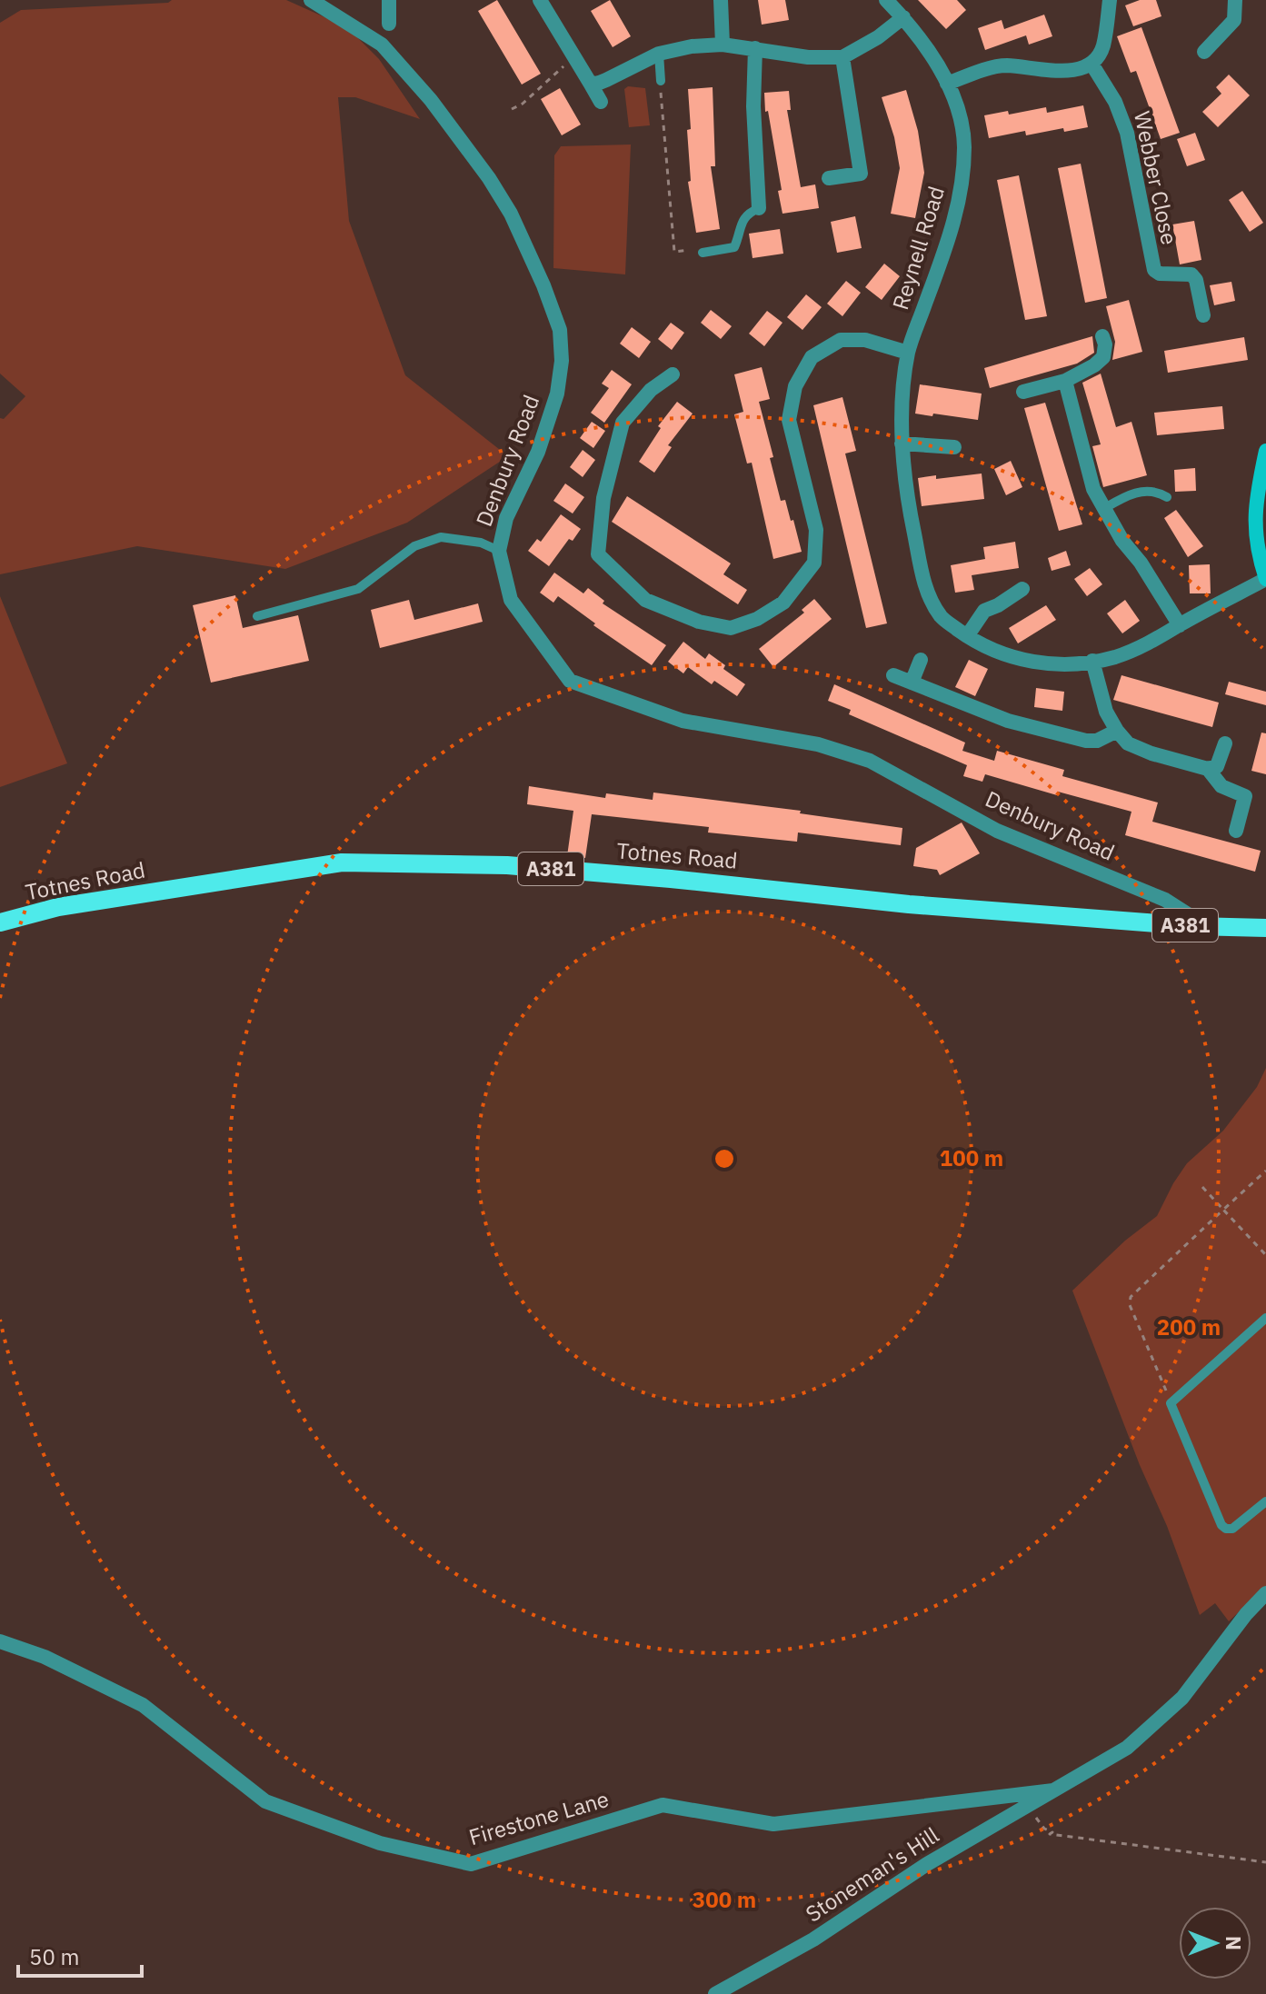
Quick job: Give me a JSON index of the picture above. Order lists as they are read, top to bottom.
{
  "streets": {
    "main road": ["Totnes Road", "A381"],
    "street": [
      "Webber Close",
      "Reynell Road",
      "Denbury Road",
      "Firestone Lane",
      "Stoneman's Hill"
    ]
  },
  "crossings": [
    ["Denbury Road", "Totnes Road"],
    ["Firestone Lane", "Stoneman's Hill"]
  ],
  "scale_bar": "50 m",
  "north": "right",
  "rings": ["100 m", "200 m", "300 m"]
}
